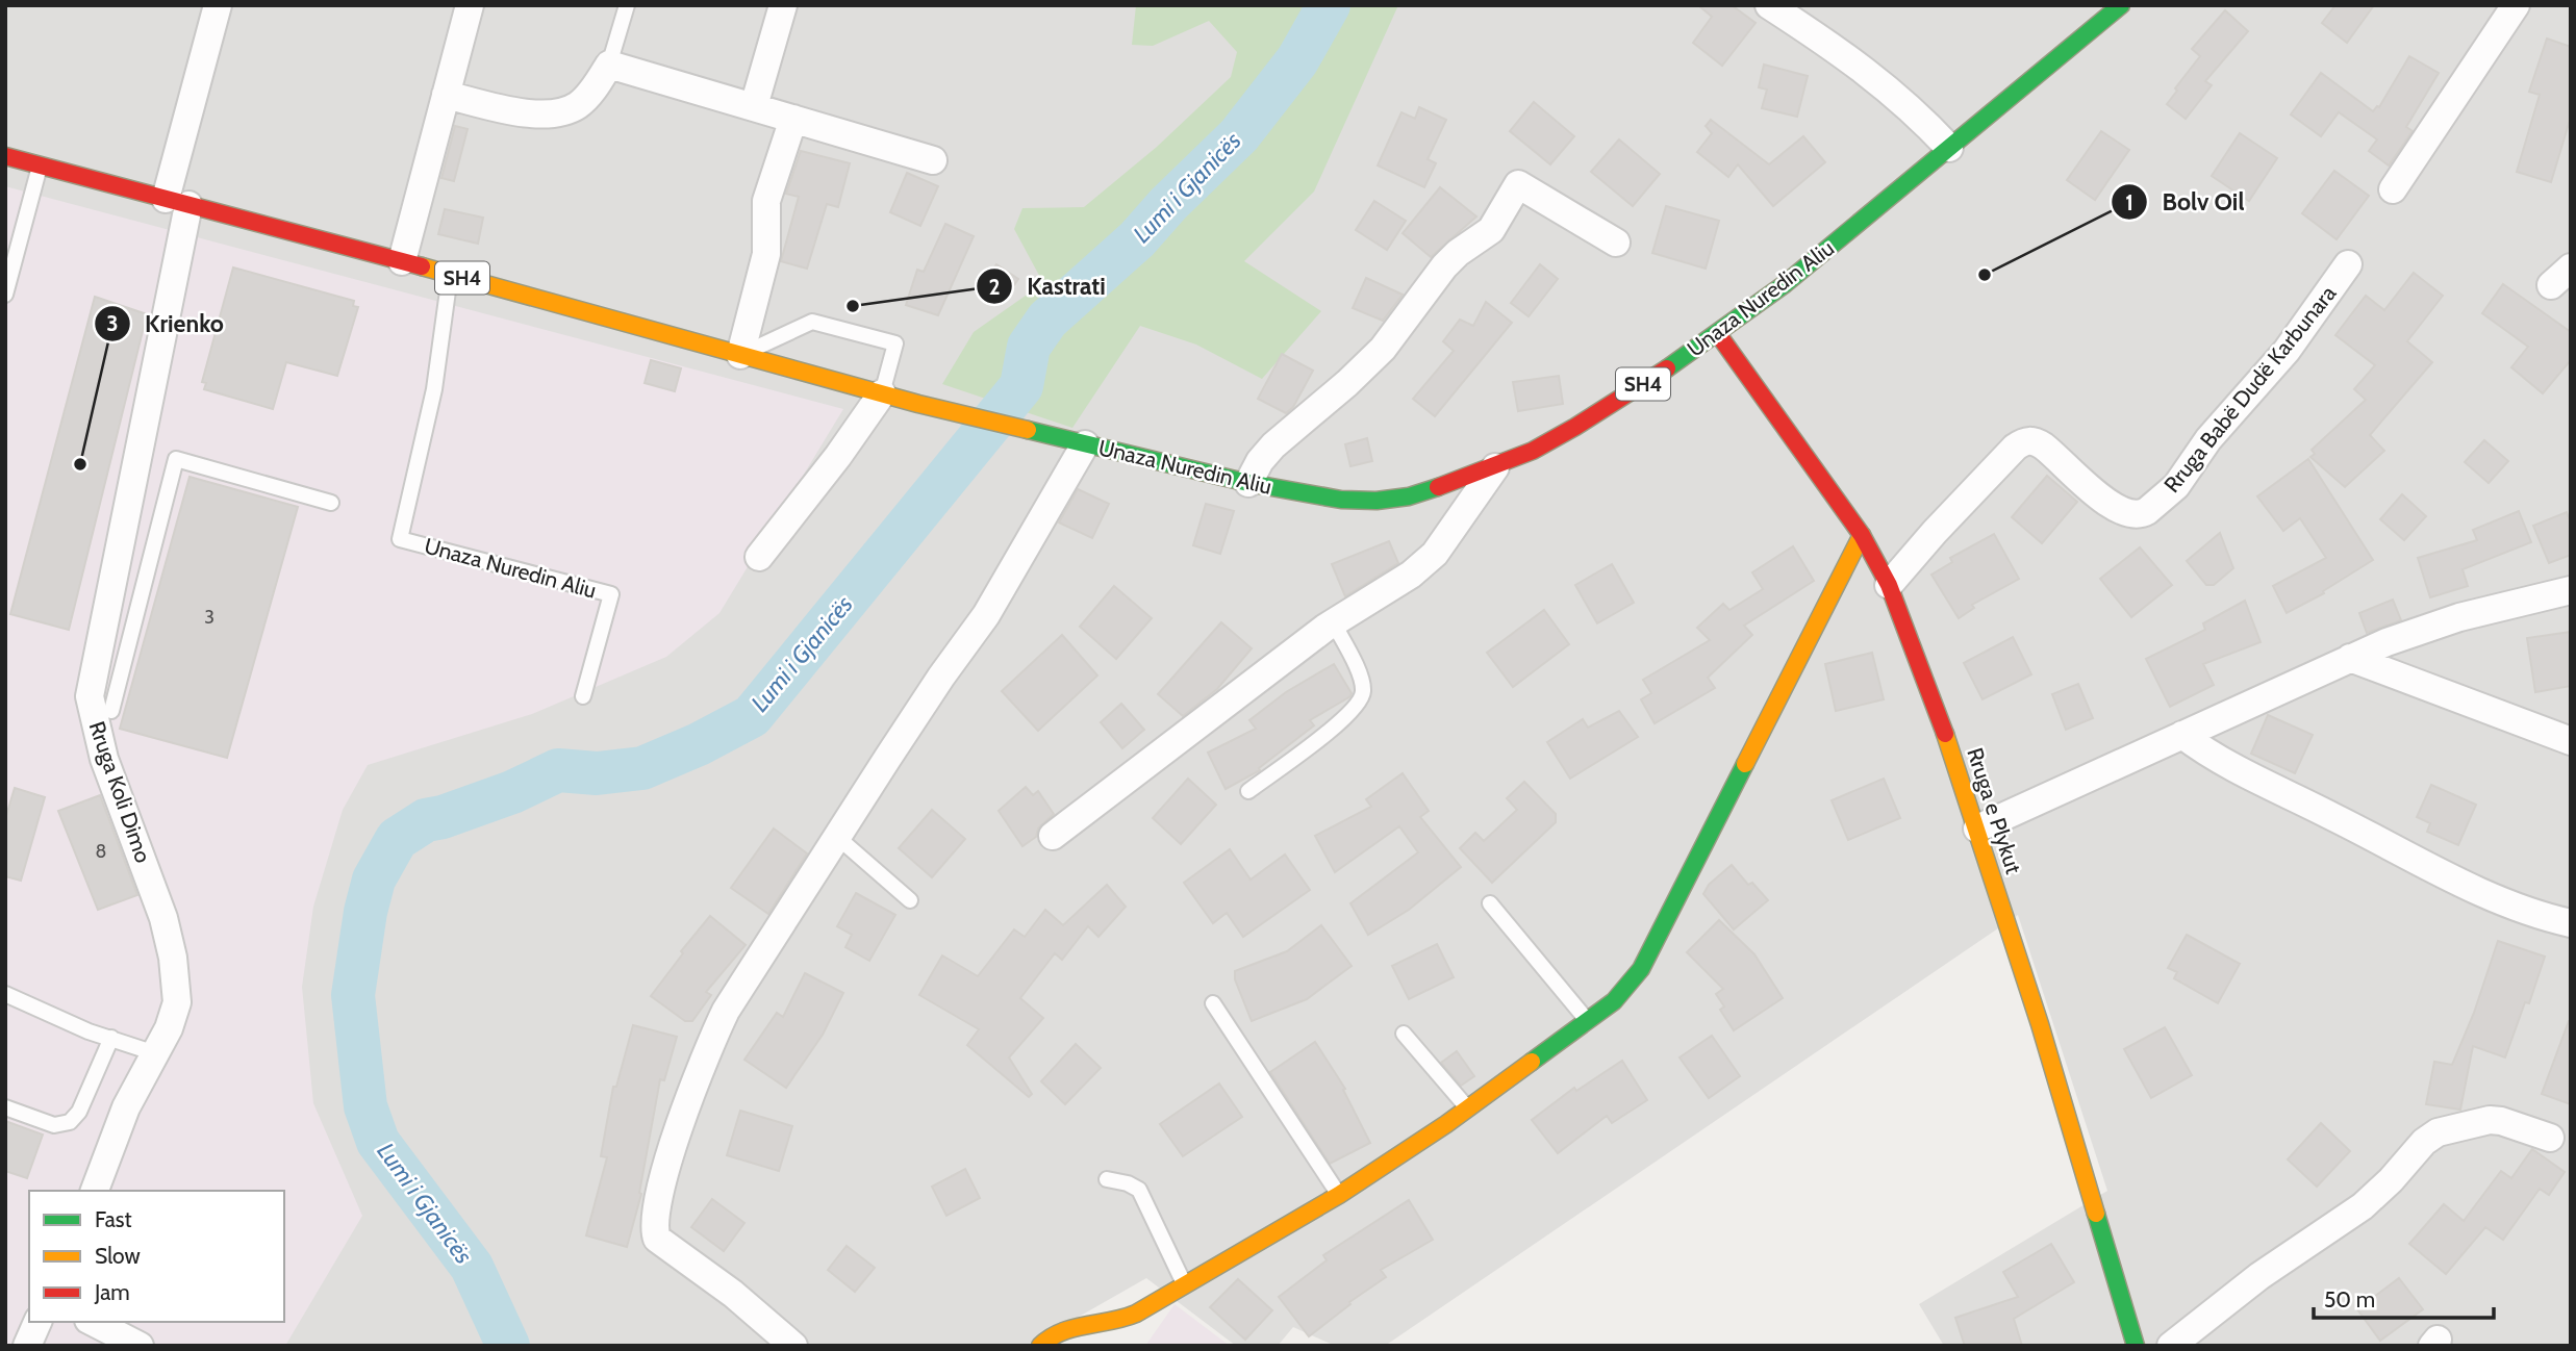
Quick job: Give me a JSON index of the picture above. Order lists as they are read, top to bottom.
{
  "streets": {
    "street": [
      "SH4",
      "Unaza Nuredin Aliu",
      "Rruga Babë Dudë Karbunara",
      "Rruga Koli Dimo",
      "Rruga e Plykut"
    ]
  },
  "crossings": [
    ["Unaza Nuredin Aliu", "Rruga Koli Dimo"],
    ["Unaza Nuredin Aliu", "Rruga e Plykut"],
    ["Rruga Babë Dudë Karbunara", "Rruga e Plykut"]
  ],
  "water": ["Lumi i Gjanicës"],
  "places": ["Bolv Oil", "Kastrati", "Krienko"],
  "house_numbers": ["3", "8"],
  "legend": ["Fast", "Slow", "Jam"],
  "scale_bar": "50 m"
}
